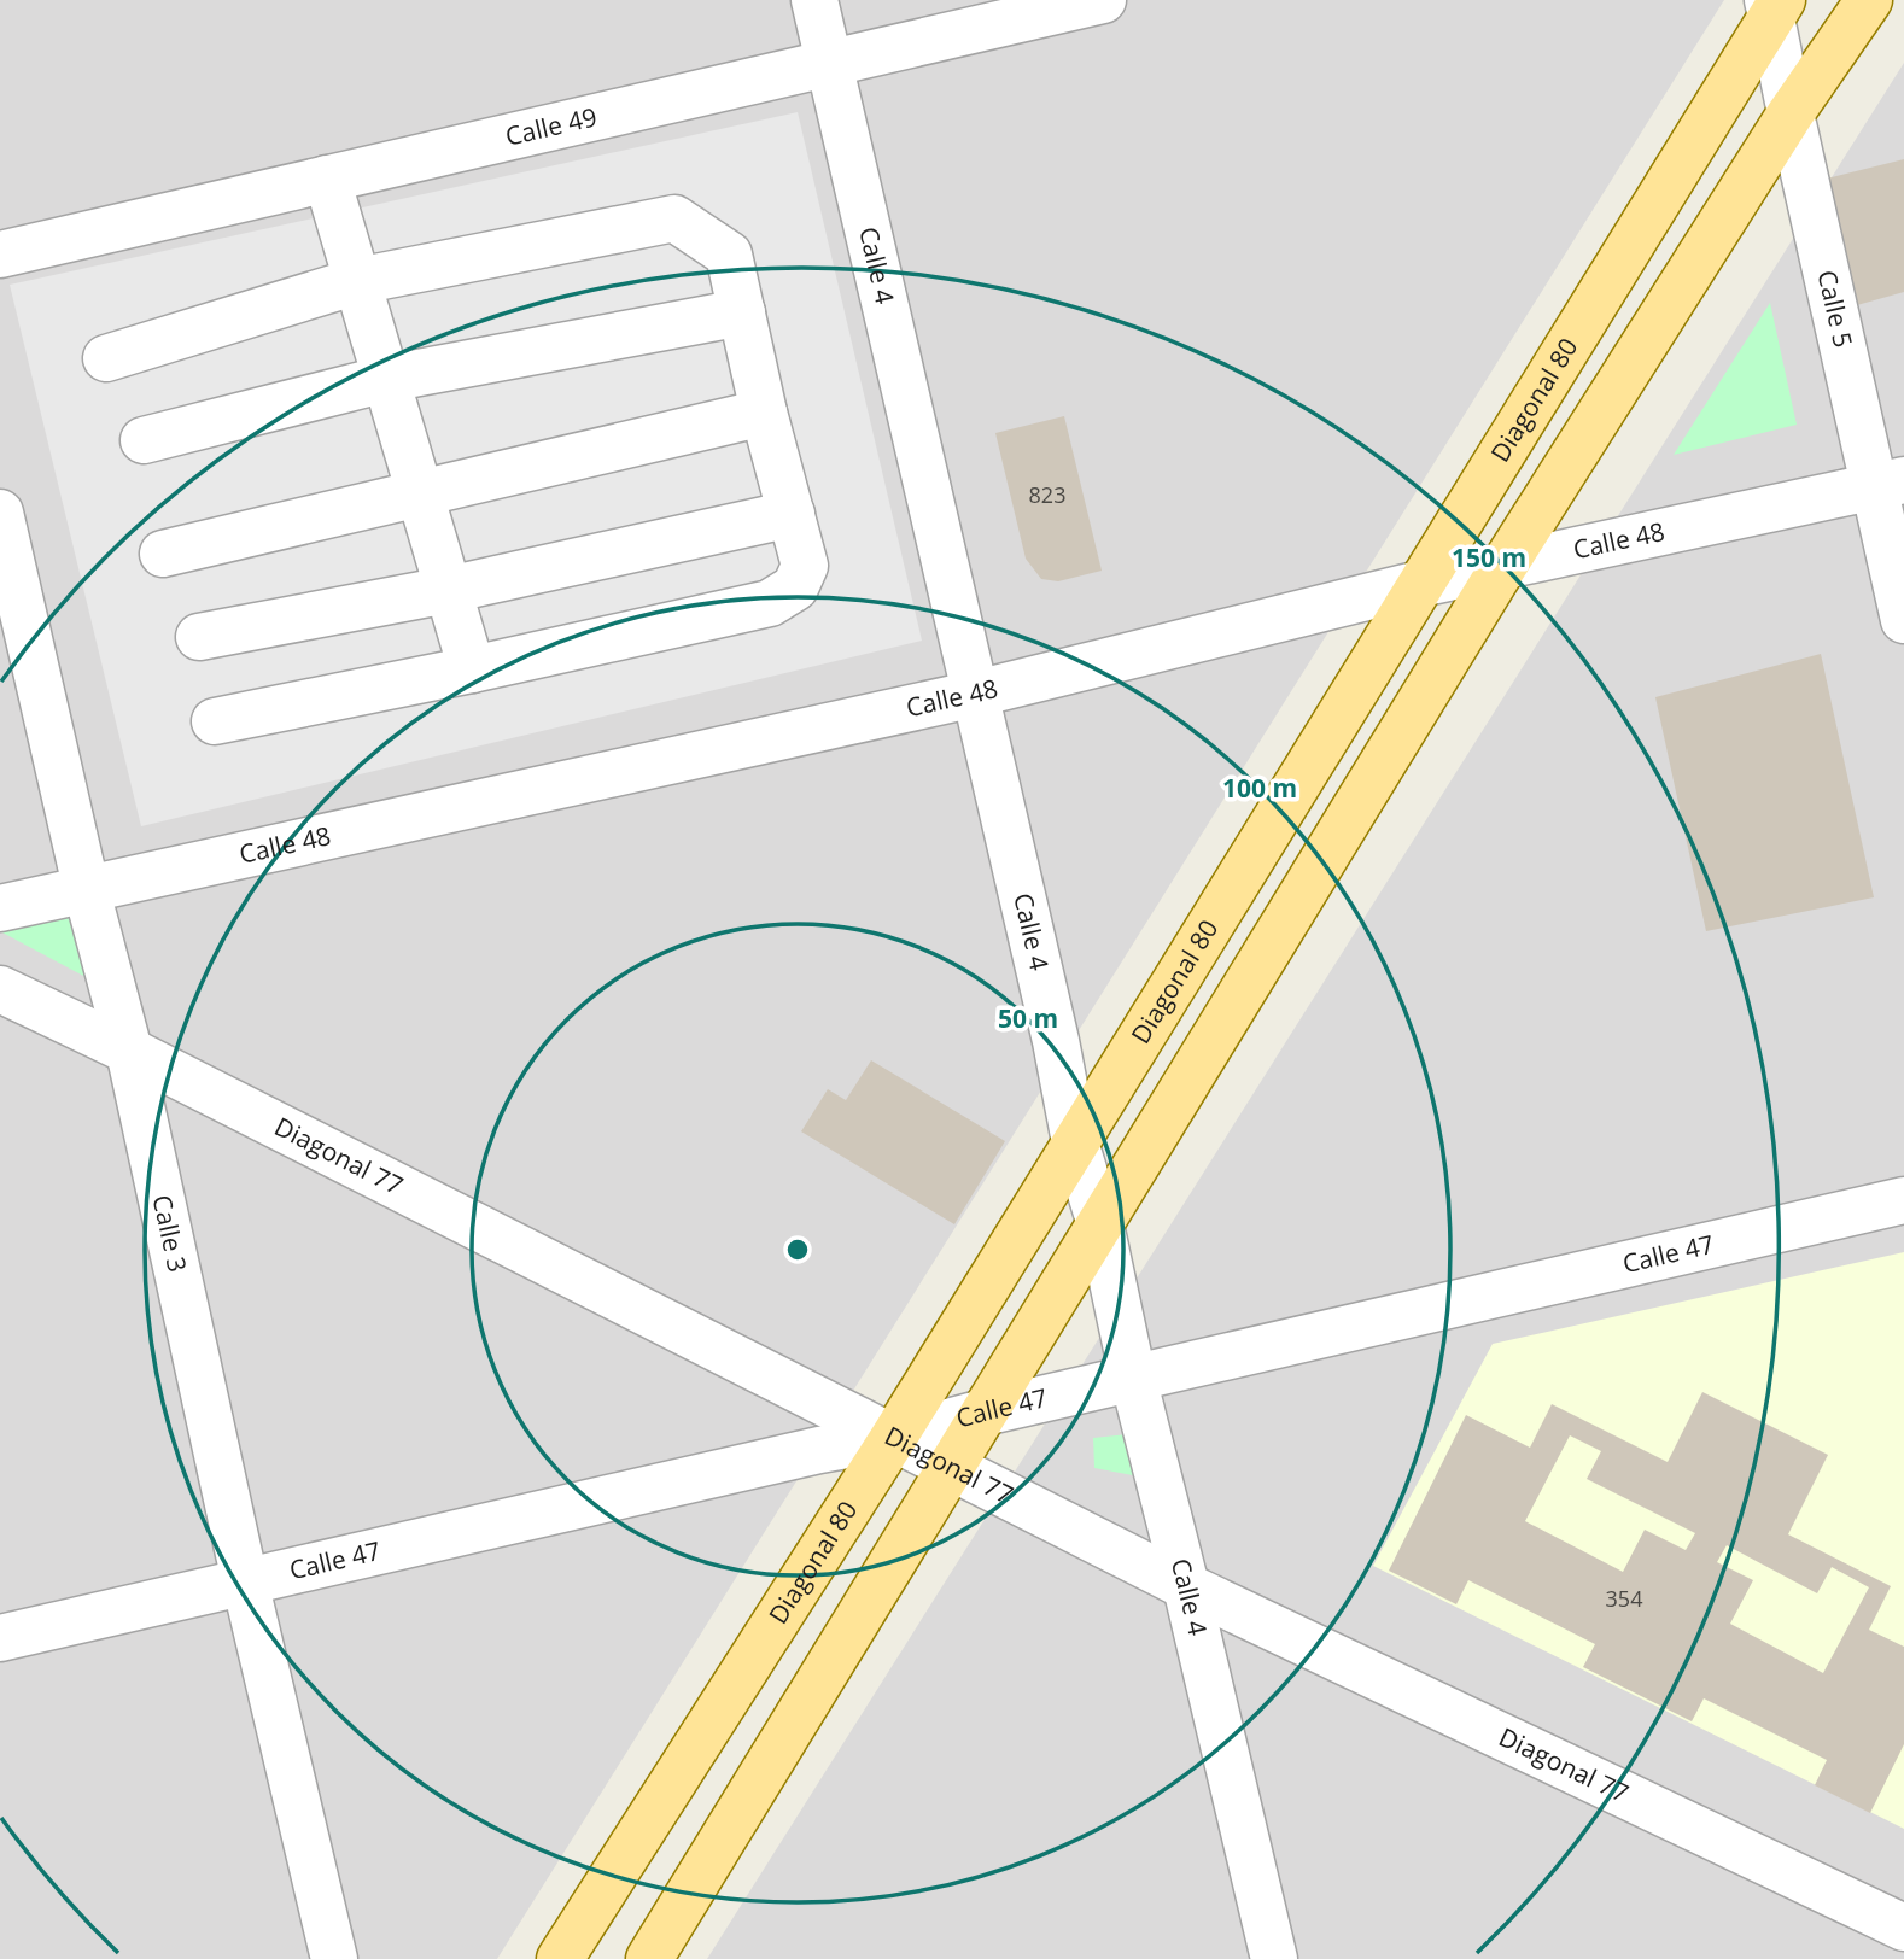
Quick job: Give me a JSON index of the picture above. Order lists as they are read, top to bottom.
{
  "streets": {
    "main road": ["Diagonal 80"],
    "street": [
      "Calle 49",
      "Calle 4",
      "Calle 5",
      "Calle 48",
      "Diagonal 77",
      "Calle 3",
      "Calle 47"
    ]
  },
  "crossings": [
    ["Calle 49", "Calle 4"],
    ["Calle 4", "Diagonal 80"],
    ["Calle 4", "Calle 48"],
    ["Calle 4", "Diagonal 77"],
    ["Calle 4", "Calle 47"],
    ["Calle 5", "Diagonal 80"],
    ["Calle 5", "Calle 48"],
    ["Diagonal 80", "Calle 48"],
    ["Diagonal 80", "Diagonal 77"],
    ["Diagonal 80", "Calle 47"],
    ["Calle 48", "Calle 3"],
    ["Diagonal 77", "Calle 3"],
    ["Diagonal 77", "Calle 47"],
    ["Calle 3", "Calle 47"]
  ],
  "house_numbers": ["823", "354"],
  "rings": ["150 m", "100 m", "50 m"]
}
